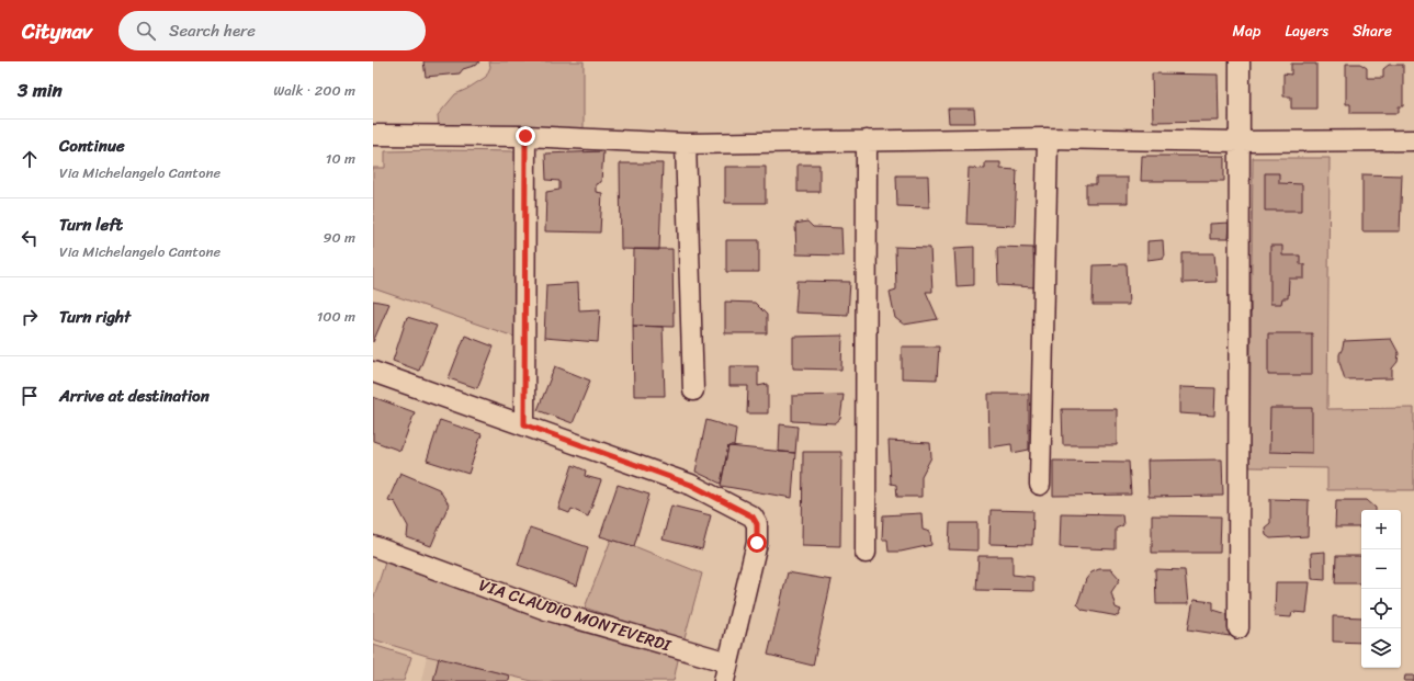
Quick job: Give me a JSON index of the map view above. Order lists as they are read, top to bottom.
{
  "streets": {
    "street": ["VIA CLAUDIO MONTEVERDI"]
  },
  "page": {
    "header": "Citynav",
    "search": "Search here",
    "nav": ["Map", "Layers", "Share"],
    "heading": ["3 min", "Walk · 200 m"],
    "list": [
      ["Continue", "Via Michelangelo Cantone", "10 m"],
      ["Turn left", "Via Michelangelo Cantone", "90 m"],
      ["Turn right", "100 m"],
      "Arrive at destination"
    ],
    "map_buttons": ["+", "−"]
  }
}
